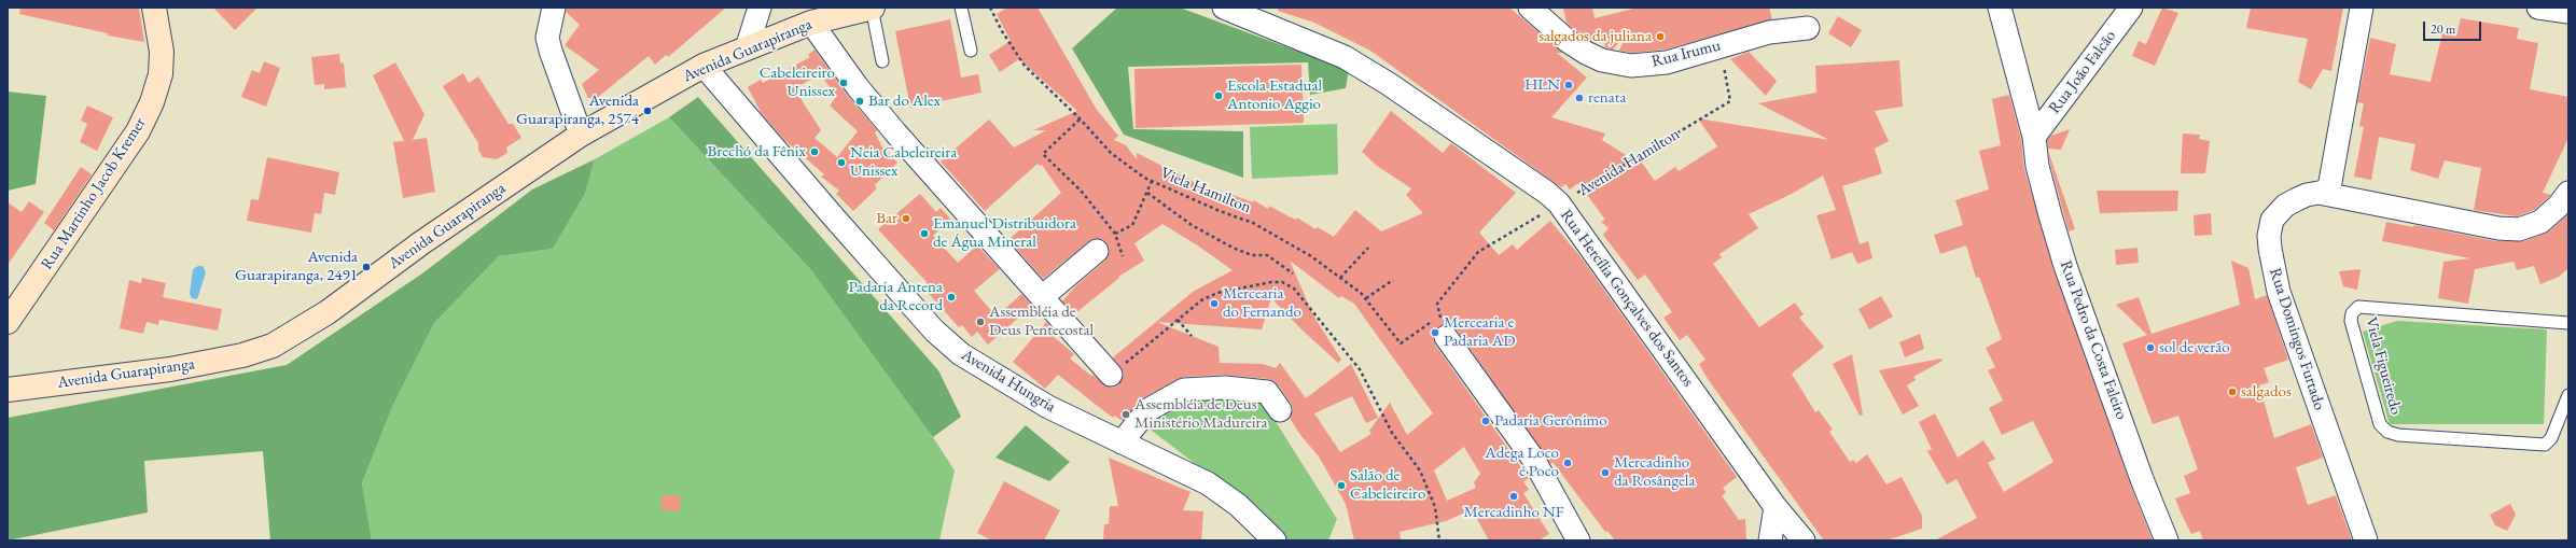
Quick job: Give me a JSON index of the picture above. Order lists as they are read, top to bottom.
{
  "streets": {
    "main road": ["Avenida Guarapiranga", "Rua Martinho Jacob Kremer"],
    "street": [
      "Rua Irumu",
      "Rua João Falcão",
      "Rua Hercília Gonçalves dos Santos",
      "Rua Domingos Furtado",
      "Rua Pedro da Costa Faleiro",
      "Avenida Hungria"
    ],
    "lane": ["Viela Figueiredo"],
    "path": ["Avenida Hamilton", "Viela Hamilton"]
  },
  "crossings": [
    ["Avenida Guarapiranga", "Avenida Hungria"],
    ["Rua Irumu", "Avenida Hamilton"],
    ["Rua João Falcão", "Rua Pedro da Costa Faleiro"],
    ["Avenida Hamilton", "Rua Hercília Gonçalves dos Santos"]
  ],
  "places": [
    "salgados da juliana",
    "Cabeleireiro Unissex",
    "HLN",
    "Escola Estadual Antonio Aggio",
    "renata",
    "Bar do Alex",
    "Avenida Guarapiranga, 2574",
    "Brechó da Fênix",
    "Neia Cabeleireira Unissex",
    "Bar",
    "Emanuel Distribuidora de Água Mineral",
    "Avenida Guarapiranga, 2491",
    "Padaria Antena da Record",
    "Mercearia do Fernando",
    "Assembléia de Deus Pentecostal",
    "Mercearia e Padaria AD",
    "sol de verão",
    "salgados",
    "Assembléia de Deus Ministério Madureira",
    "Padaria Gerônimo",
    "Adega Loco é Poco",
    "Mercadinho da Rosângela",
    "Salão de Cabeleireiro",
    "Mercadinho NF"
  ],
  "scale_bar": "20 m"
}
